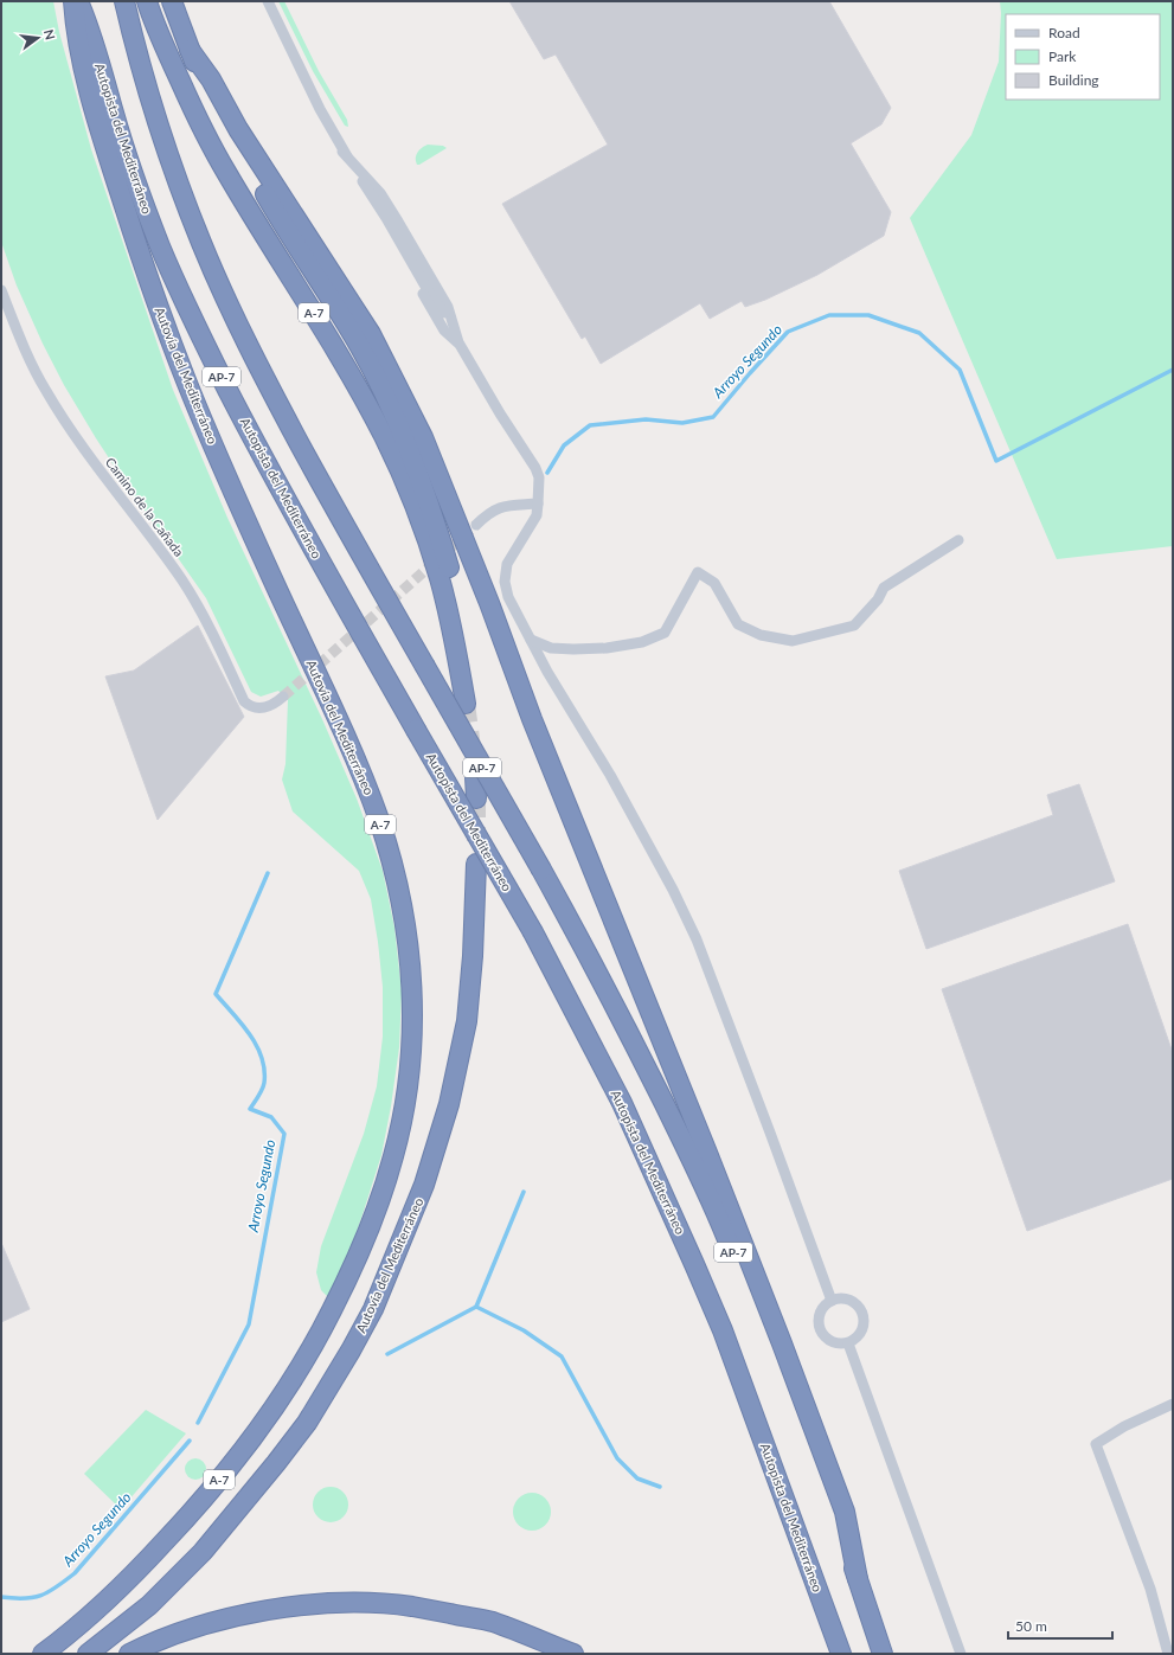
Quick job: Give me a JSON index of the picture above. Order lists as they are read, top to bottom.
{
  "streets": {
    "highway": [
      "Autopista del Mediterráneo",
      "A-7",
      "Autovía del Mediterráneo",
      "AP-7"
    ],
    "street": ["Camino de la Cañada"]
  },
  "water": ["Arroyo Segundo"],
  "legend": ["Road", "Park", "Building"],
  "scale_bar": "50 m",
  "north": "right"
}
